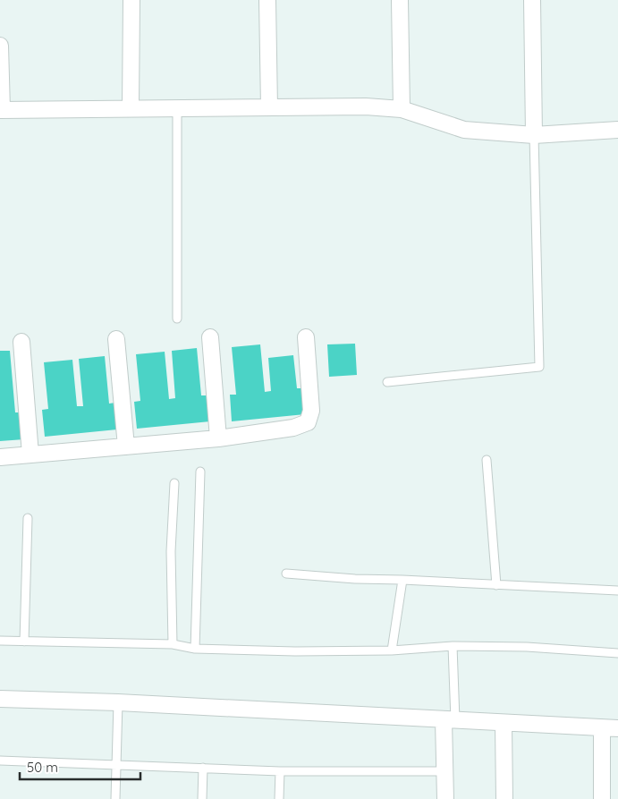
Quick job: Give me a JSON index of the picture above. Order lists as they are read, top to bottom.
{
  "scale_bar": "50 m"
}
